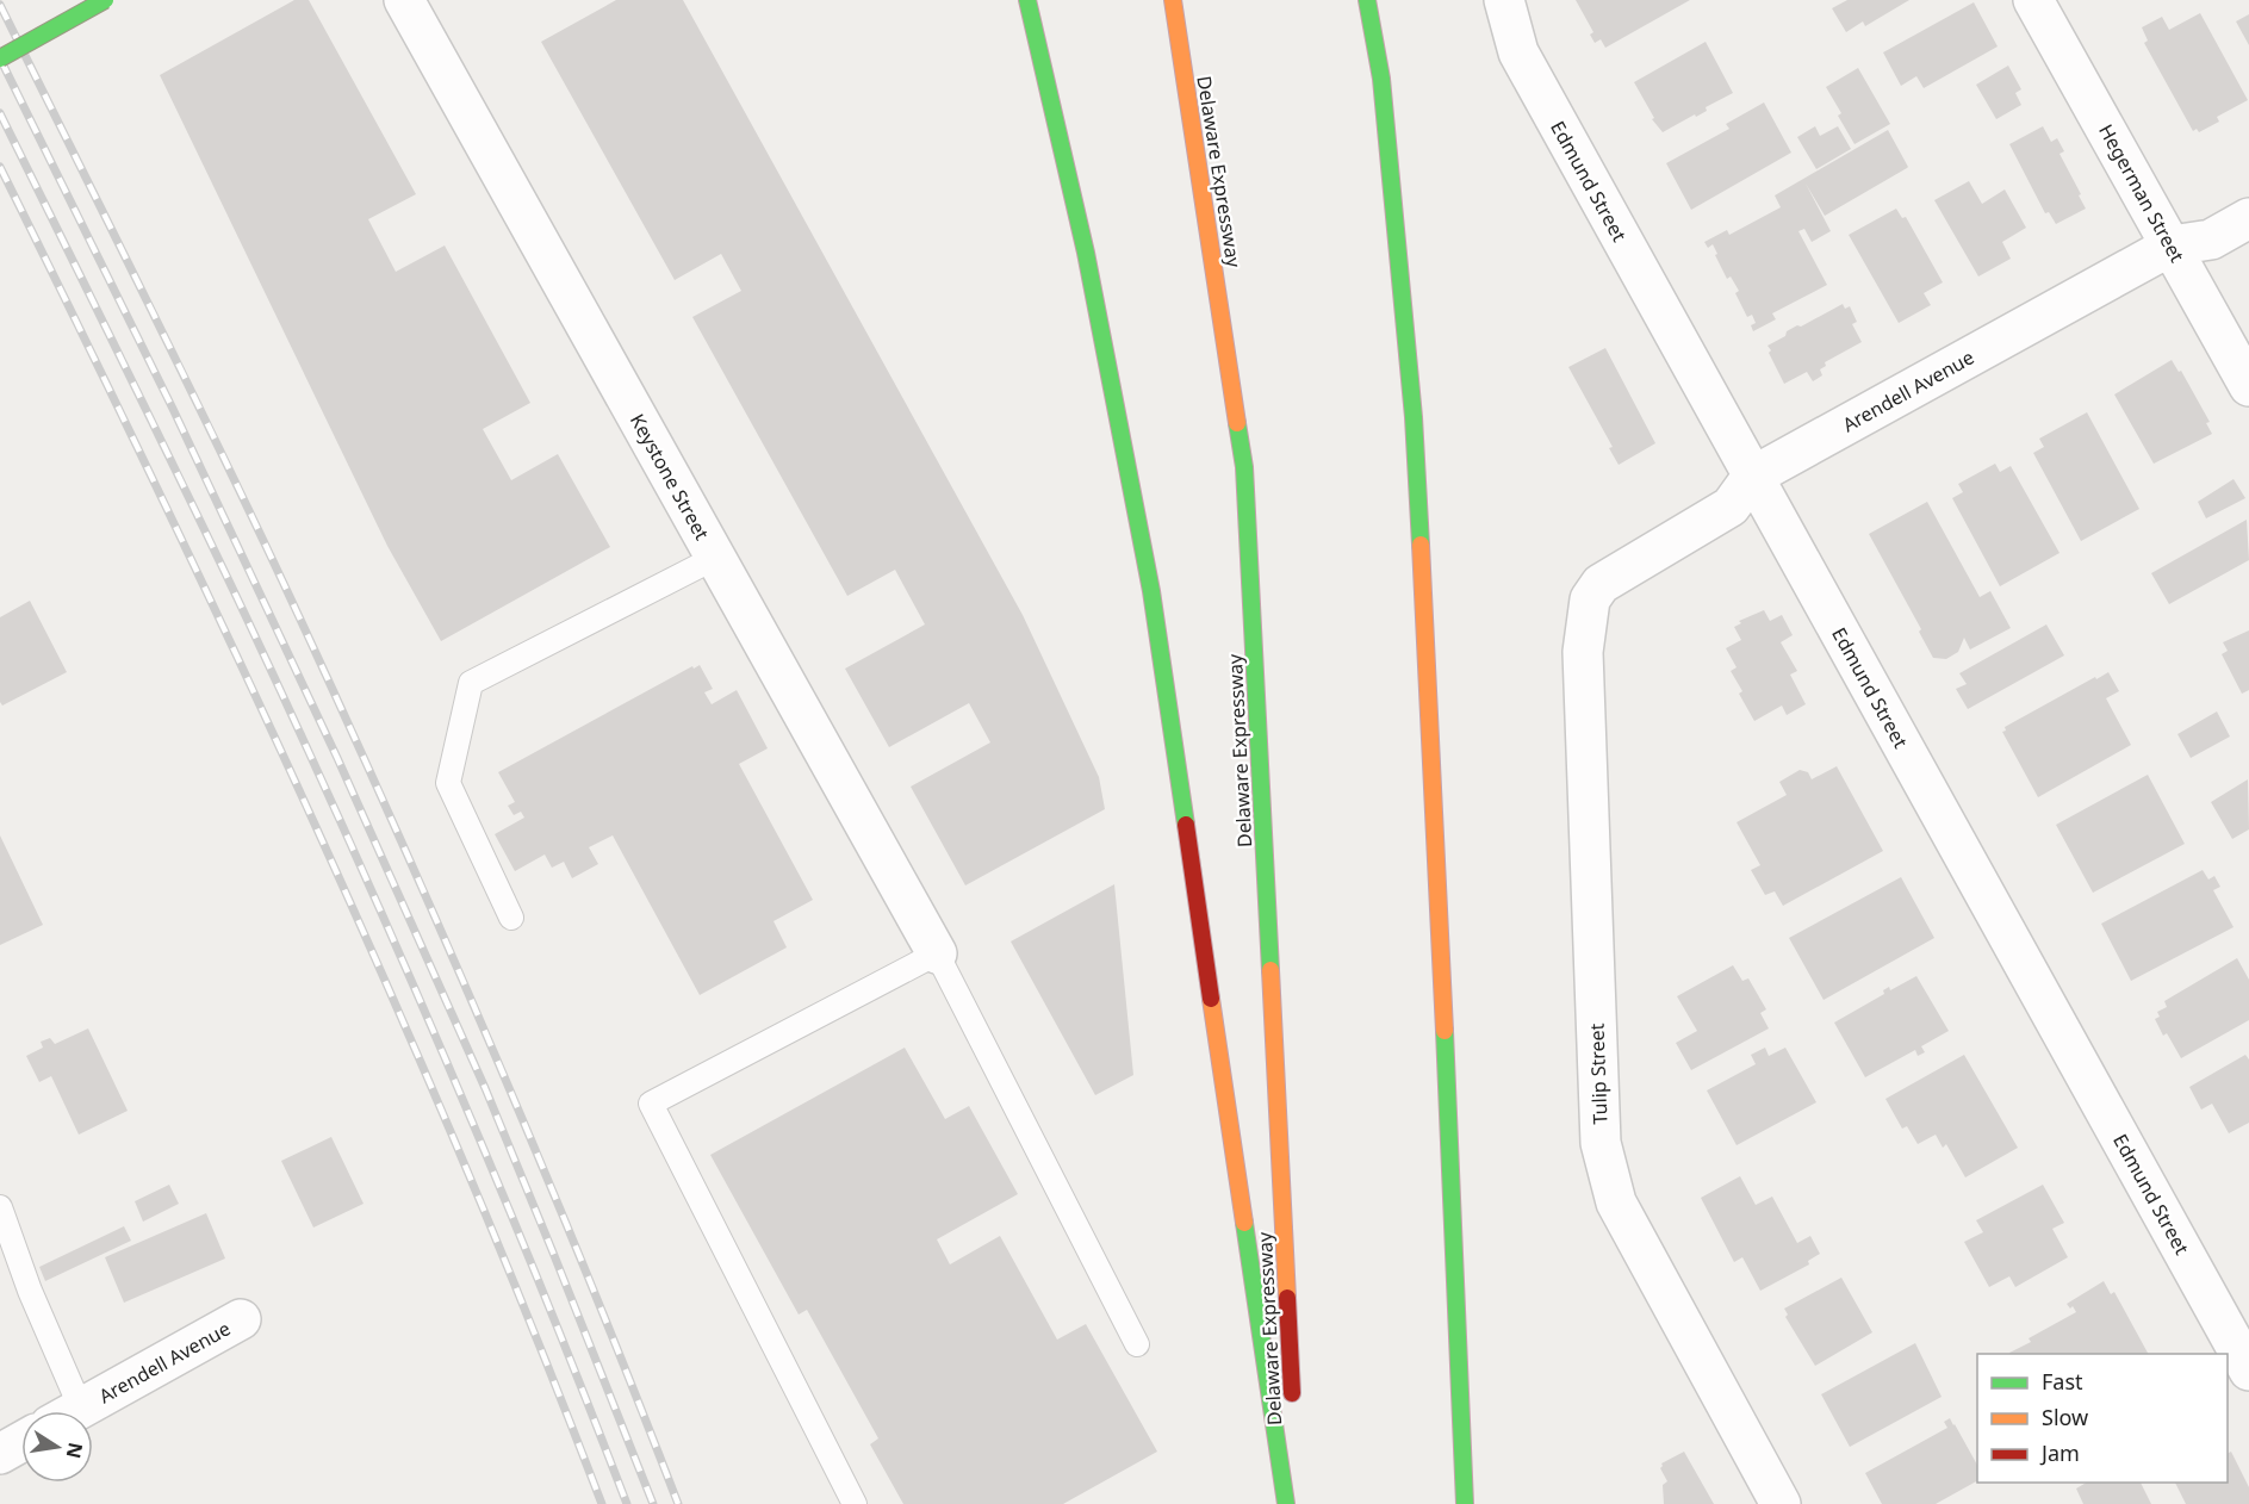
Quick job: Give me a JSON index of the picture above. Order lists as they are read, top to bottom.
{
  "streets": {
    "main road": ["Delaware Expressway"],
    "street": [
      "Edmund Street",
      "Hegerman Street",
      "Arendell Avenue",
      "Keystone Street",
      "Tulip Street"
    ]
  },
  "crossings": [
    ["Edmund Street", "Arendell Avenue"],
    ["Hegerman Street", "Arendell Avenue"],
    ["Arendell Avenue", "Tulip Street"]
  ],
  "legend": ["Fast", "Slow", "Jam"],
  "north": "right"
}
